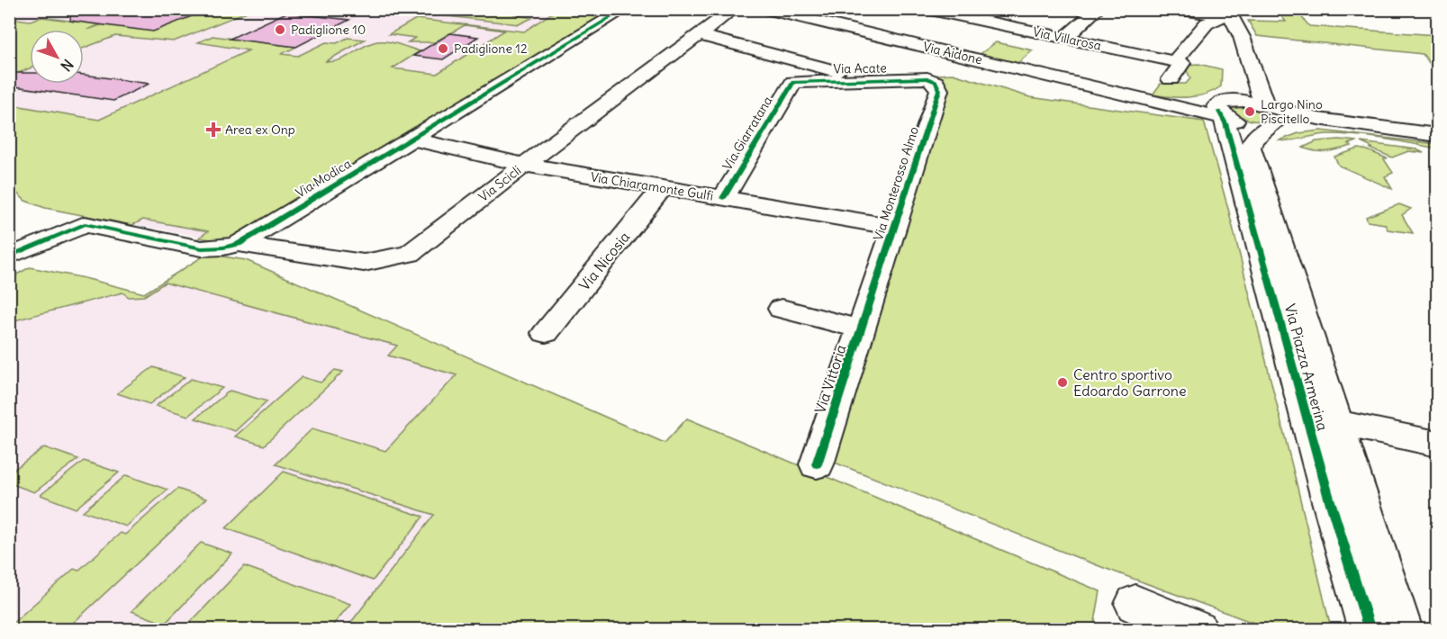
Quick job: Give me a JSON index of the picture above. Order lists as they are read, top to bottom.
{
  "streets": {
    "street": [
      "Via Villarosa",
      "Via Aidone",
      "Via Acate",
      "Via Giarratana",
      "Via Modica",
      "Via Scicli",
      "Via Monterosso Almo",
      "Via Chiaramonte Gulfi",
      "Via Nicosia",
      "Via Piazza Armerina",
      "Via Vittoria"
    ]
  },
  "crossings": [
    ["Via Aidone", "Via Piazza Armerina"],
    ["Via Acate", "Via Giarratana"],
    ["Via Acate", "Via Monterosso Almo"],
    ["Via Giarratana", "Via Chiaramonte Gulfi"],
    ["Via Modica", "Via Scicli"],
    ["Via Modica", "Via Chiaramonte Gulfi"],
    ["Via Scicli", "Via Chiaramonte Gulfi"],
    ["Via Monterosso Almo", "Via Chiaramonte Gulfi"],
    ["Via Monterosso Almo", "Via Vittoria"],
    ["Via Chiaramonte Gulfi", "Via Nicosia"]
  ],
  "places": {
    "other": [
      "Padiglione 10",
      "Padiglione 12",
      "Largo Nino Piscitello",
      "Centro sportivo Edoardo Garrone"
    ],
    "health": ["Area ex Onp"]
  },
  "north": "bottom right"
}
